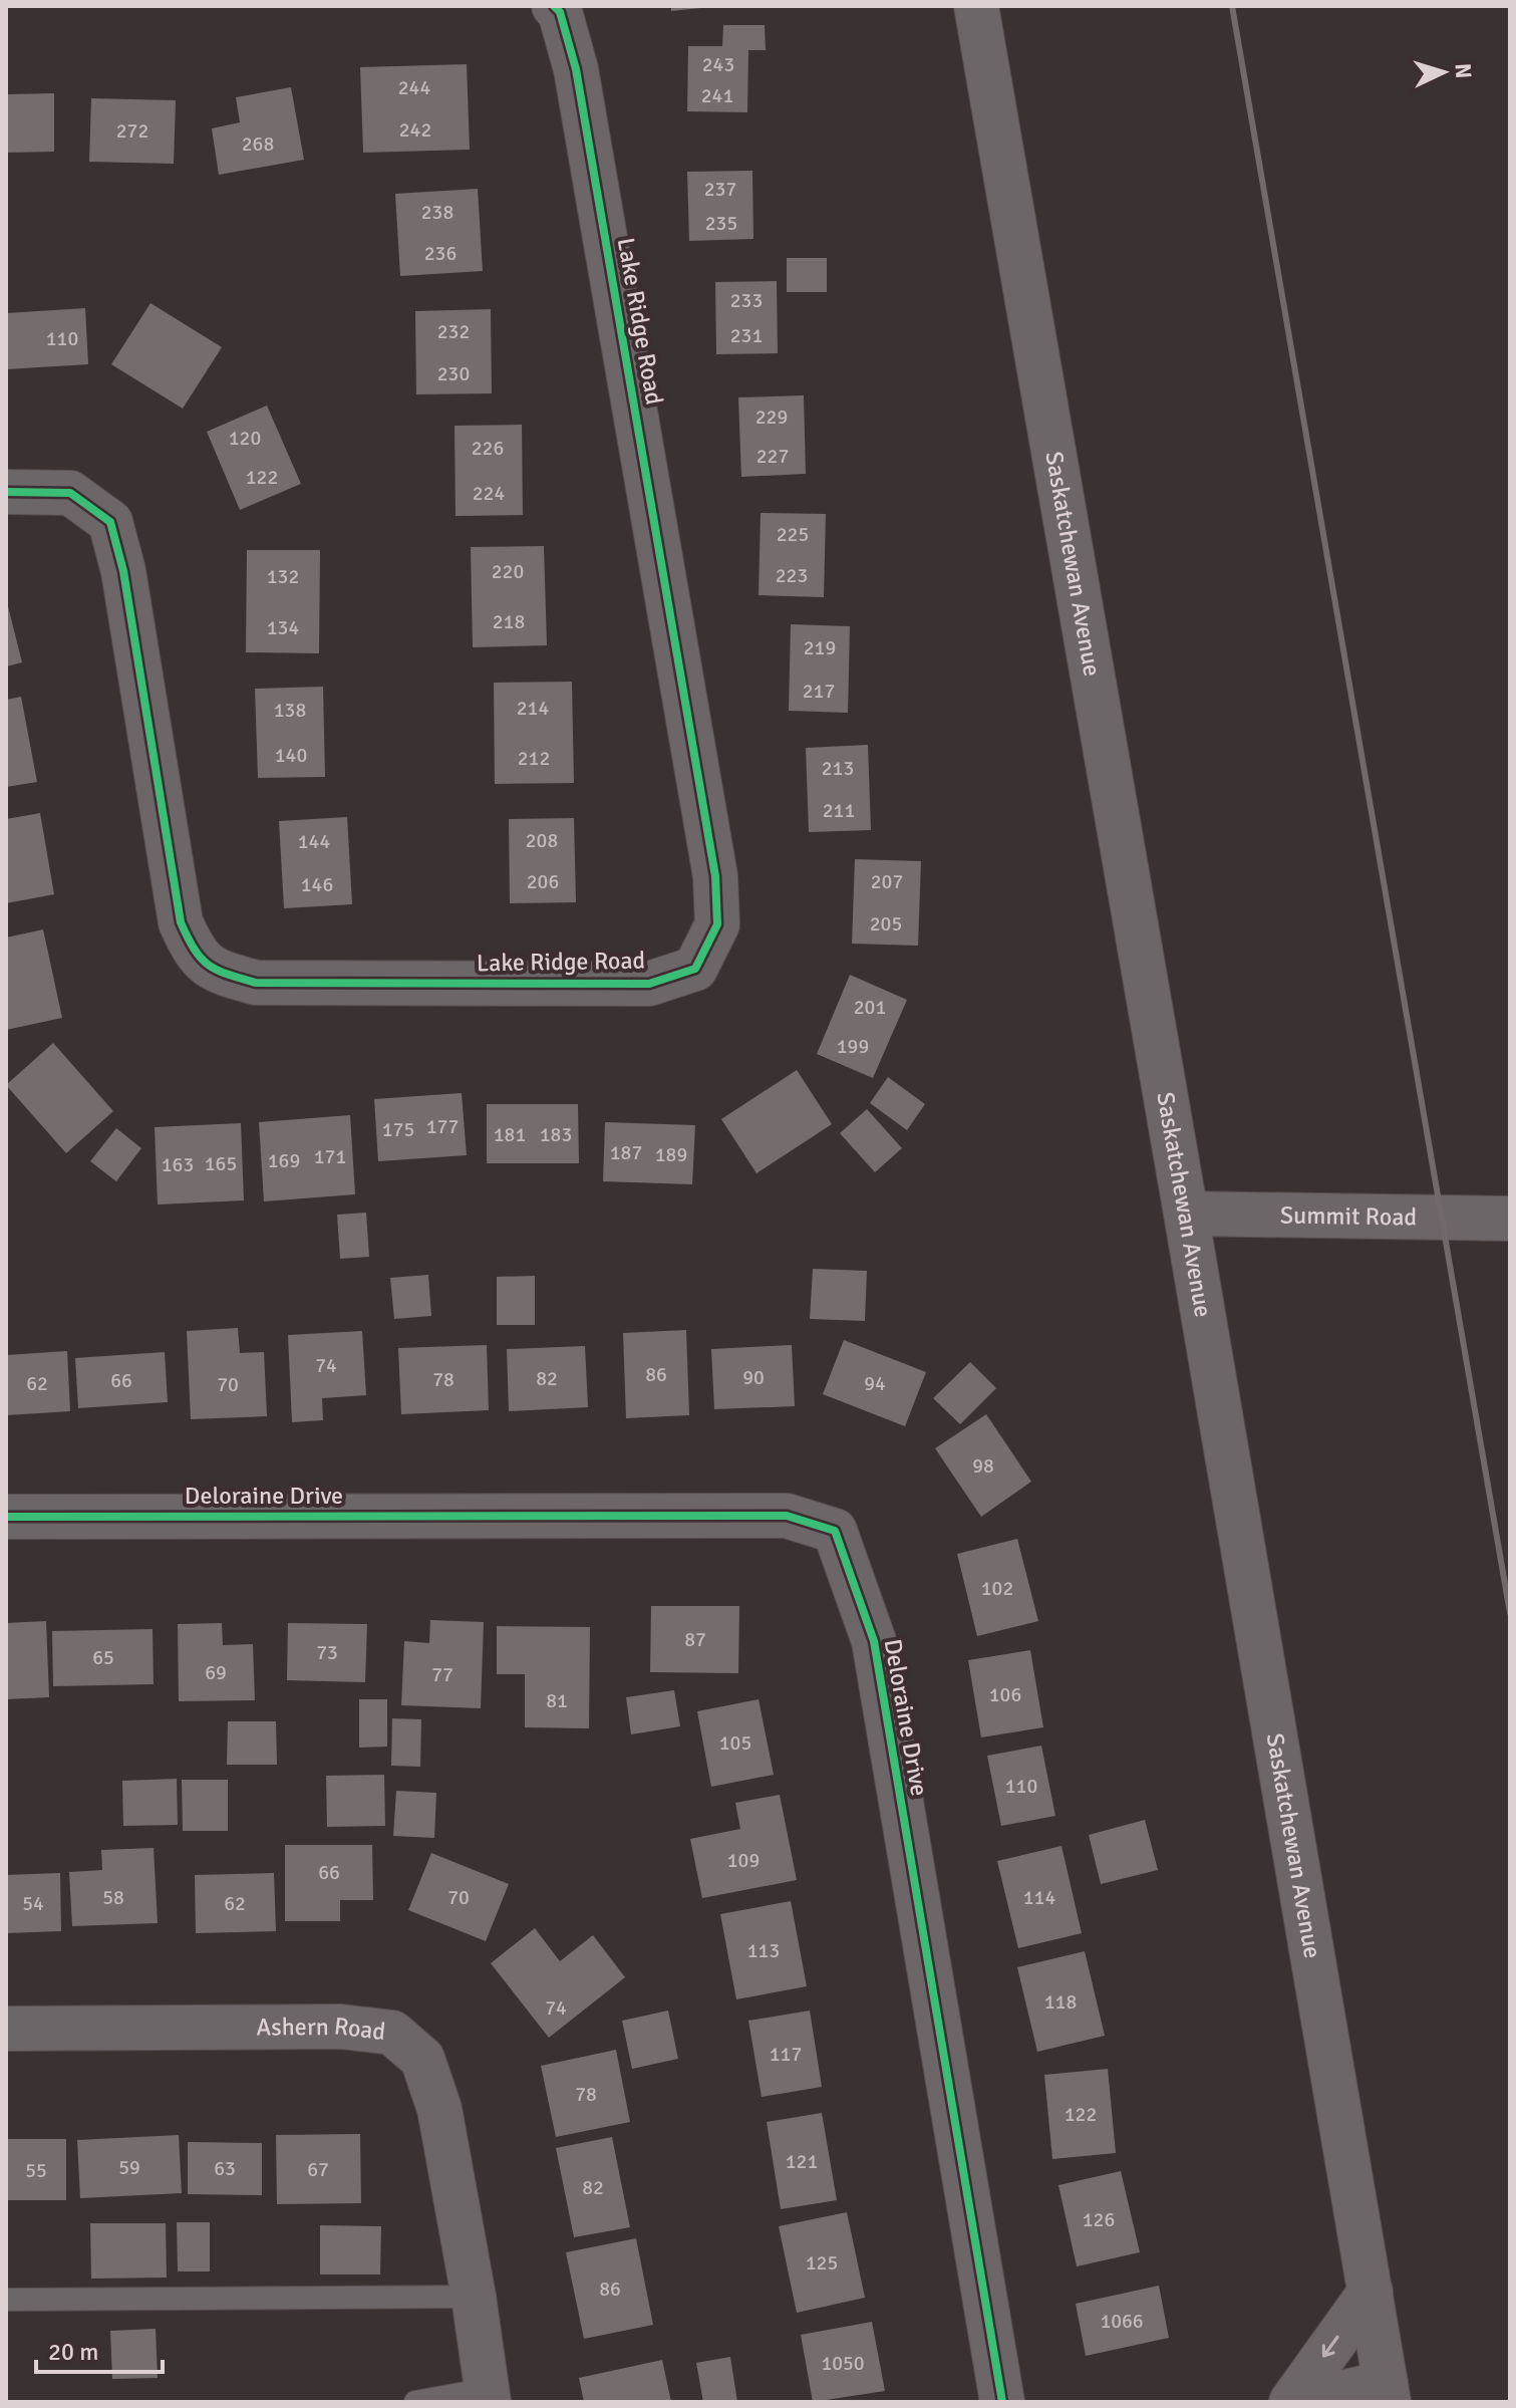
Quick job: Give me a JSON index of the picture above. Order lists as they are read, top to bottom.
{
  "streets": {
    "street": [
      "Lake Ridge Road",
      "Saskatchewan Avenue",
      "Summit Road",
      "Deloraine Drive",
      "Ashern Road"
    ]
  },
  "crossings": [
    ["Saskatchewan Avenue", "Summit Road"]
  ],
  "house_numbers": [
    "243",
    "244",
    "241",
    "242",
    "272",
    "268",
    "237",
    "238",
    "235",
    "236",
    "233",
    "232",
    "231",
    "110",
    "230",
    "229",
    "120",
    "226",
    "227",
    "122",
    "224",
    "225",
    "220",
    "223",
    "132",
    "218",
    "134",
    "219",
    "217",
    "214",
    "138",
    "140",
    "212",
    "213",
    "211",
    "208",
    "144",
    "206",
    "207",
    "146",
    "205",
    "201",
    "199",
    "177",
    "175",
    "181",
    "183",
    "187",
    "189",
    "171",
    "169",
    "165",
    "163",
    "74",
    "86",
    "90",
    "82",
    "78",
    "66",
    "62",
    "94",
    "70",
    "98",
    "102",
    "87",
    "73",
    "65",
    "69",
    "77",
    "106",
    "81",
    "105",
    "110",
    "109",
    "66",
    "58",
    "70",
    "114",
    "54",
    "62",
    "113",
    "118",
    "74",
    "117",
    "78",
    "122",
    "121",
    "59",
    "63",
    "67",
    "55",
    "82",
    "126",
    "125",
    "86",
    "1066",
    "1050"
  ],
  "scale_bar": "20 m",
  "north": "right"
}
